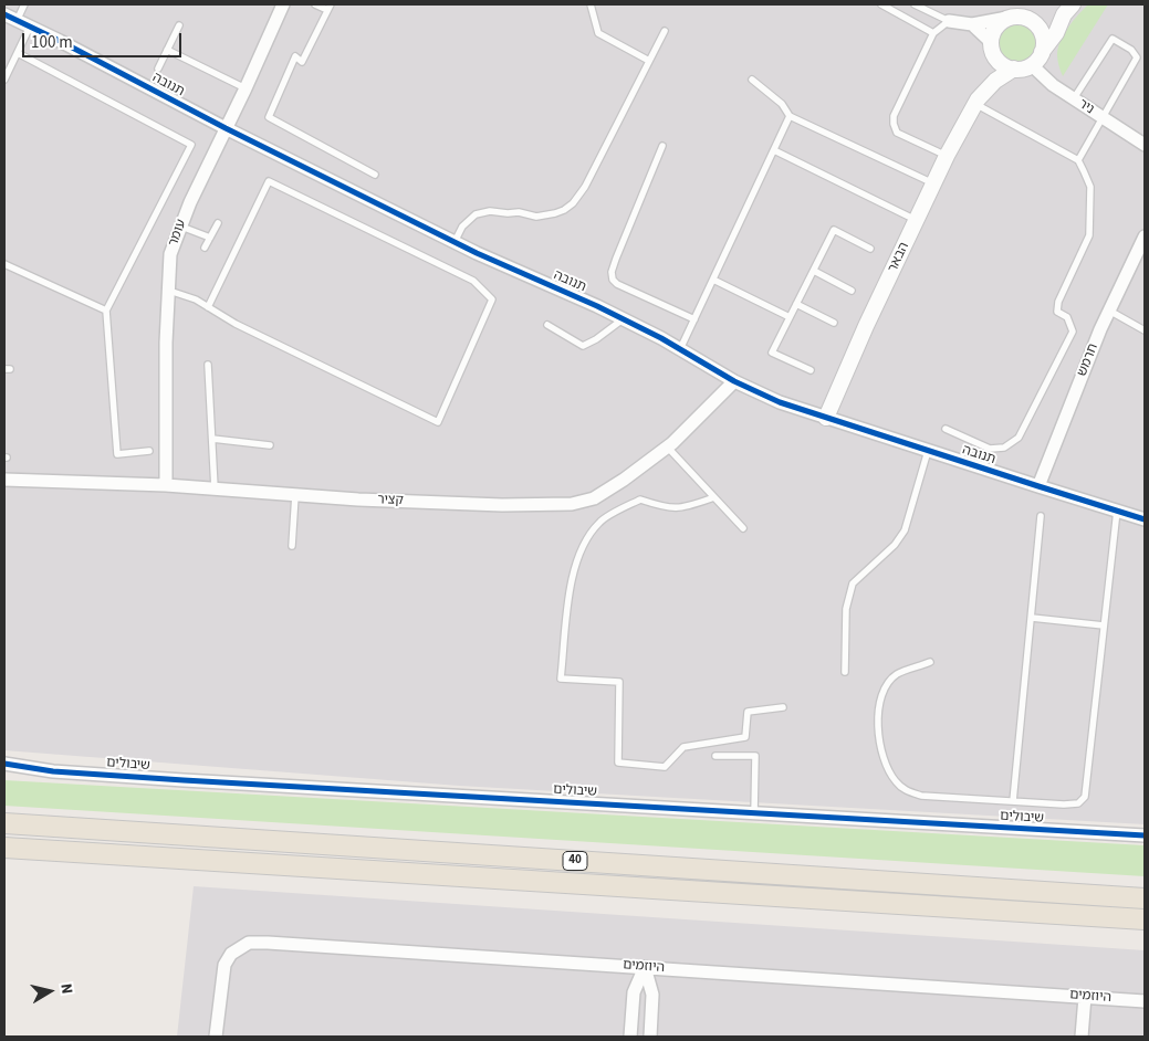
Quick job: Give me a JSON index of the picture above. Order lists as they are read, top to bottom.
{
  "streets": {
    "highway": ["40"],
    "street": [
      "תנובה",
      "ניר",
      "עומר",
      "הבאר",
      "חרמש",
      "קציר",
      "שיבולים",
      "היוזמים"
    ]
  },
  "crossings": [
    ["תנובה", "עומר"],
    ["תנובה", "הבאר"],
    ["תנובה", "חרמש"],
    ["תנובה", "קציר"],
    ["ניר", "הבאר"],
    ["עומר", "קציר"]
  ],
  "scale_bar": "100 m",
  "north": "right"
}
